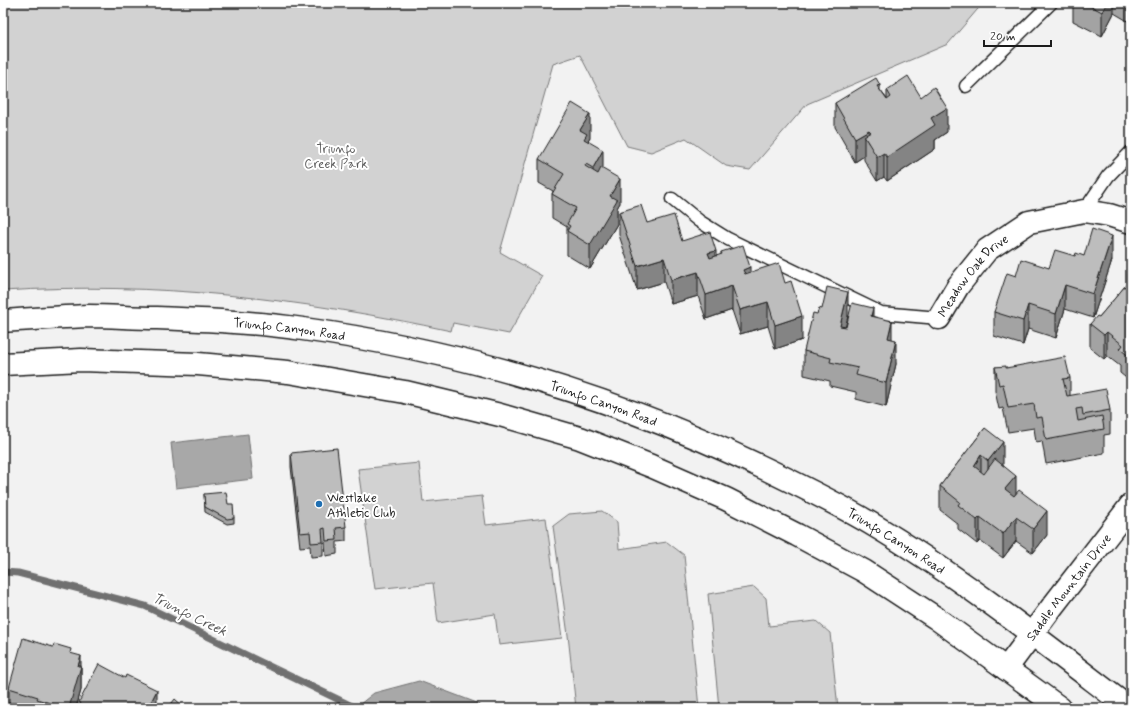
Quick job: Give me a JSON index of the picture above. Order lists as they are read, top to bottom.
{
  "streets": {
    "street": ["Meadow Oak Drive", "Triunfo Canyon Road", "Saddle Mountain Drive"]
  },
  "crossings": [
    ["Triunfo Canyon Road", "Saddle Mountain Drive"]
  ],
  "water": ["Triunfo Creek"],
  "parks": ["Triunfo Creek Park"],
  "places": ["Westlake Athletic Club"],
  "scale_bar": "20 m"
}
